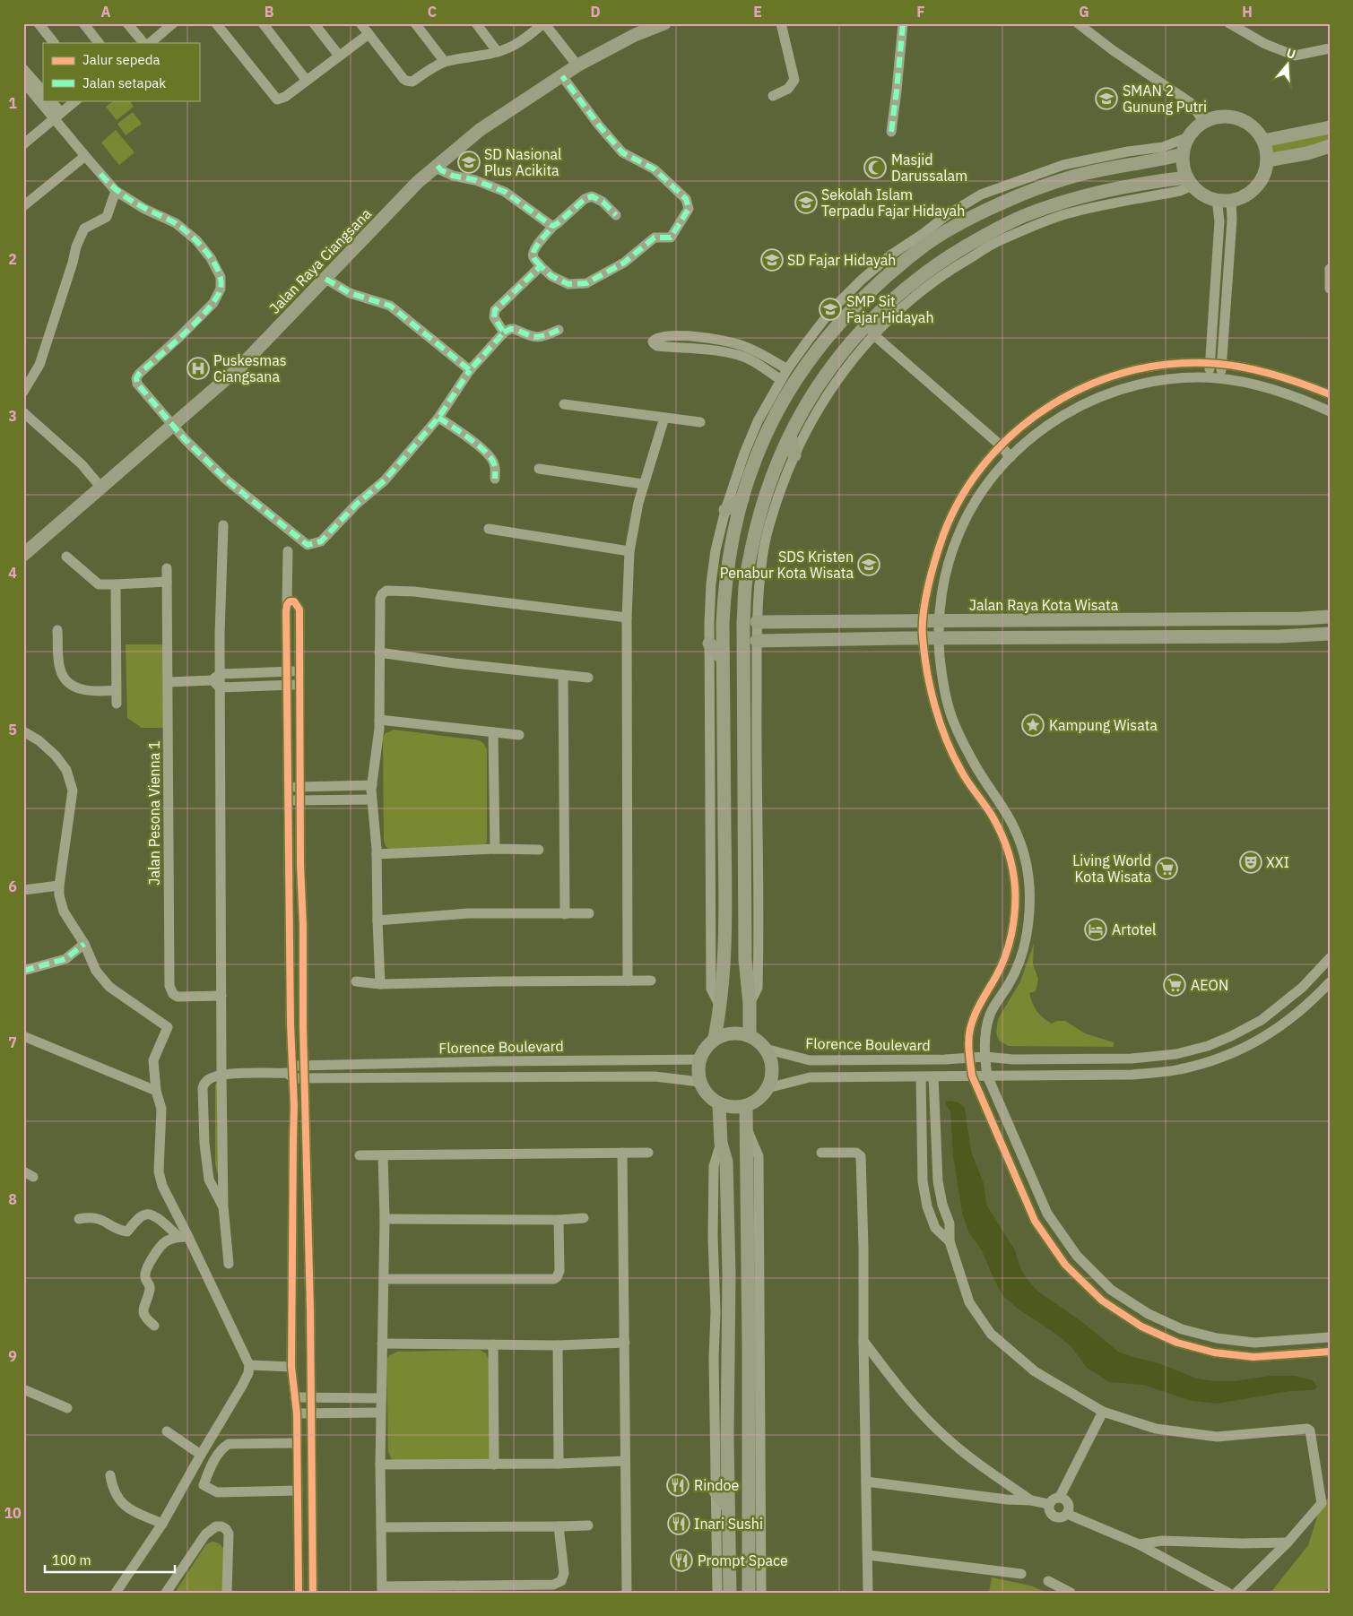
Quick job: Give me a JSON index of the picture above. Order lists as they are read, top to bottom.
{
  "streets": {
    "street": [
      "Jalan Raya Ciangsana",
      "Jalan Raya Kota Wisata",
      "Jalan Pesona Vienna 1",
      "Florence Boulevard"
    ]
  },
  "places": {
    "school or university": [
      "SMAN 2 Gunung Putri",
      "SD Nasional Plus Acikita",
      "Sekolah Islam Terpadu Fajar Hidayah",
      "SD Fajar Hidayah",
      "SMP Sit Fajar Hidayah",
      "SDS Kristen Penabur Kota Wisata"
    ],
    "mosque": ["Masjid Darussalam"],
    "hospital": ["Puskesmas Ciangsana"],
    "place": ["Kampung Wisata"],
    "theatre": ["XXI"],
    "supermarket": ["Living World Kota Wisata", "AEON"],
    "hotel": ["Artotel"],
    "restaurant": ["Rindoe", "Inari Sushi", "Prompt Space"]
  },
  "legend": ["Jalur sepeda", "Jalan setapak"],
  "scale_bar": "100 m",
  "north": "top",
  "grid": {
    "columns": [
      "A",
      "B",
      "C",
      "D",
      "E",
      "F",
      "G",
      "H"
    ],
    "rows": [
      "1",
      "2",
      "3",
      "4",
      "5",
      "6",
      "7",
      "8",
      "9",
      "10"
    ]
  }
}
